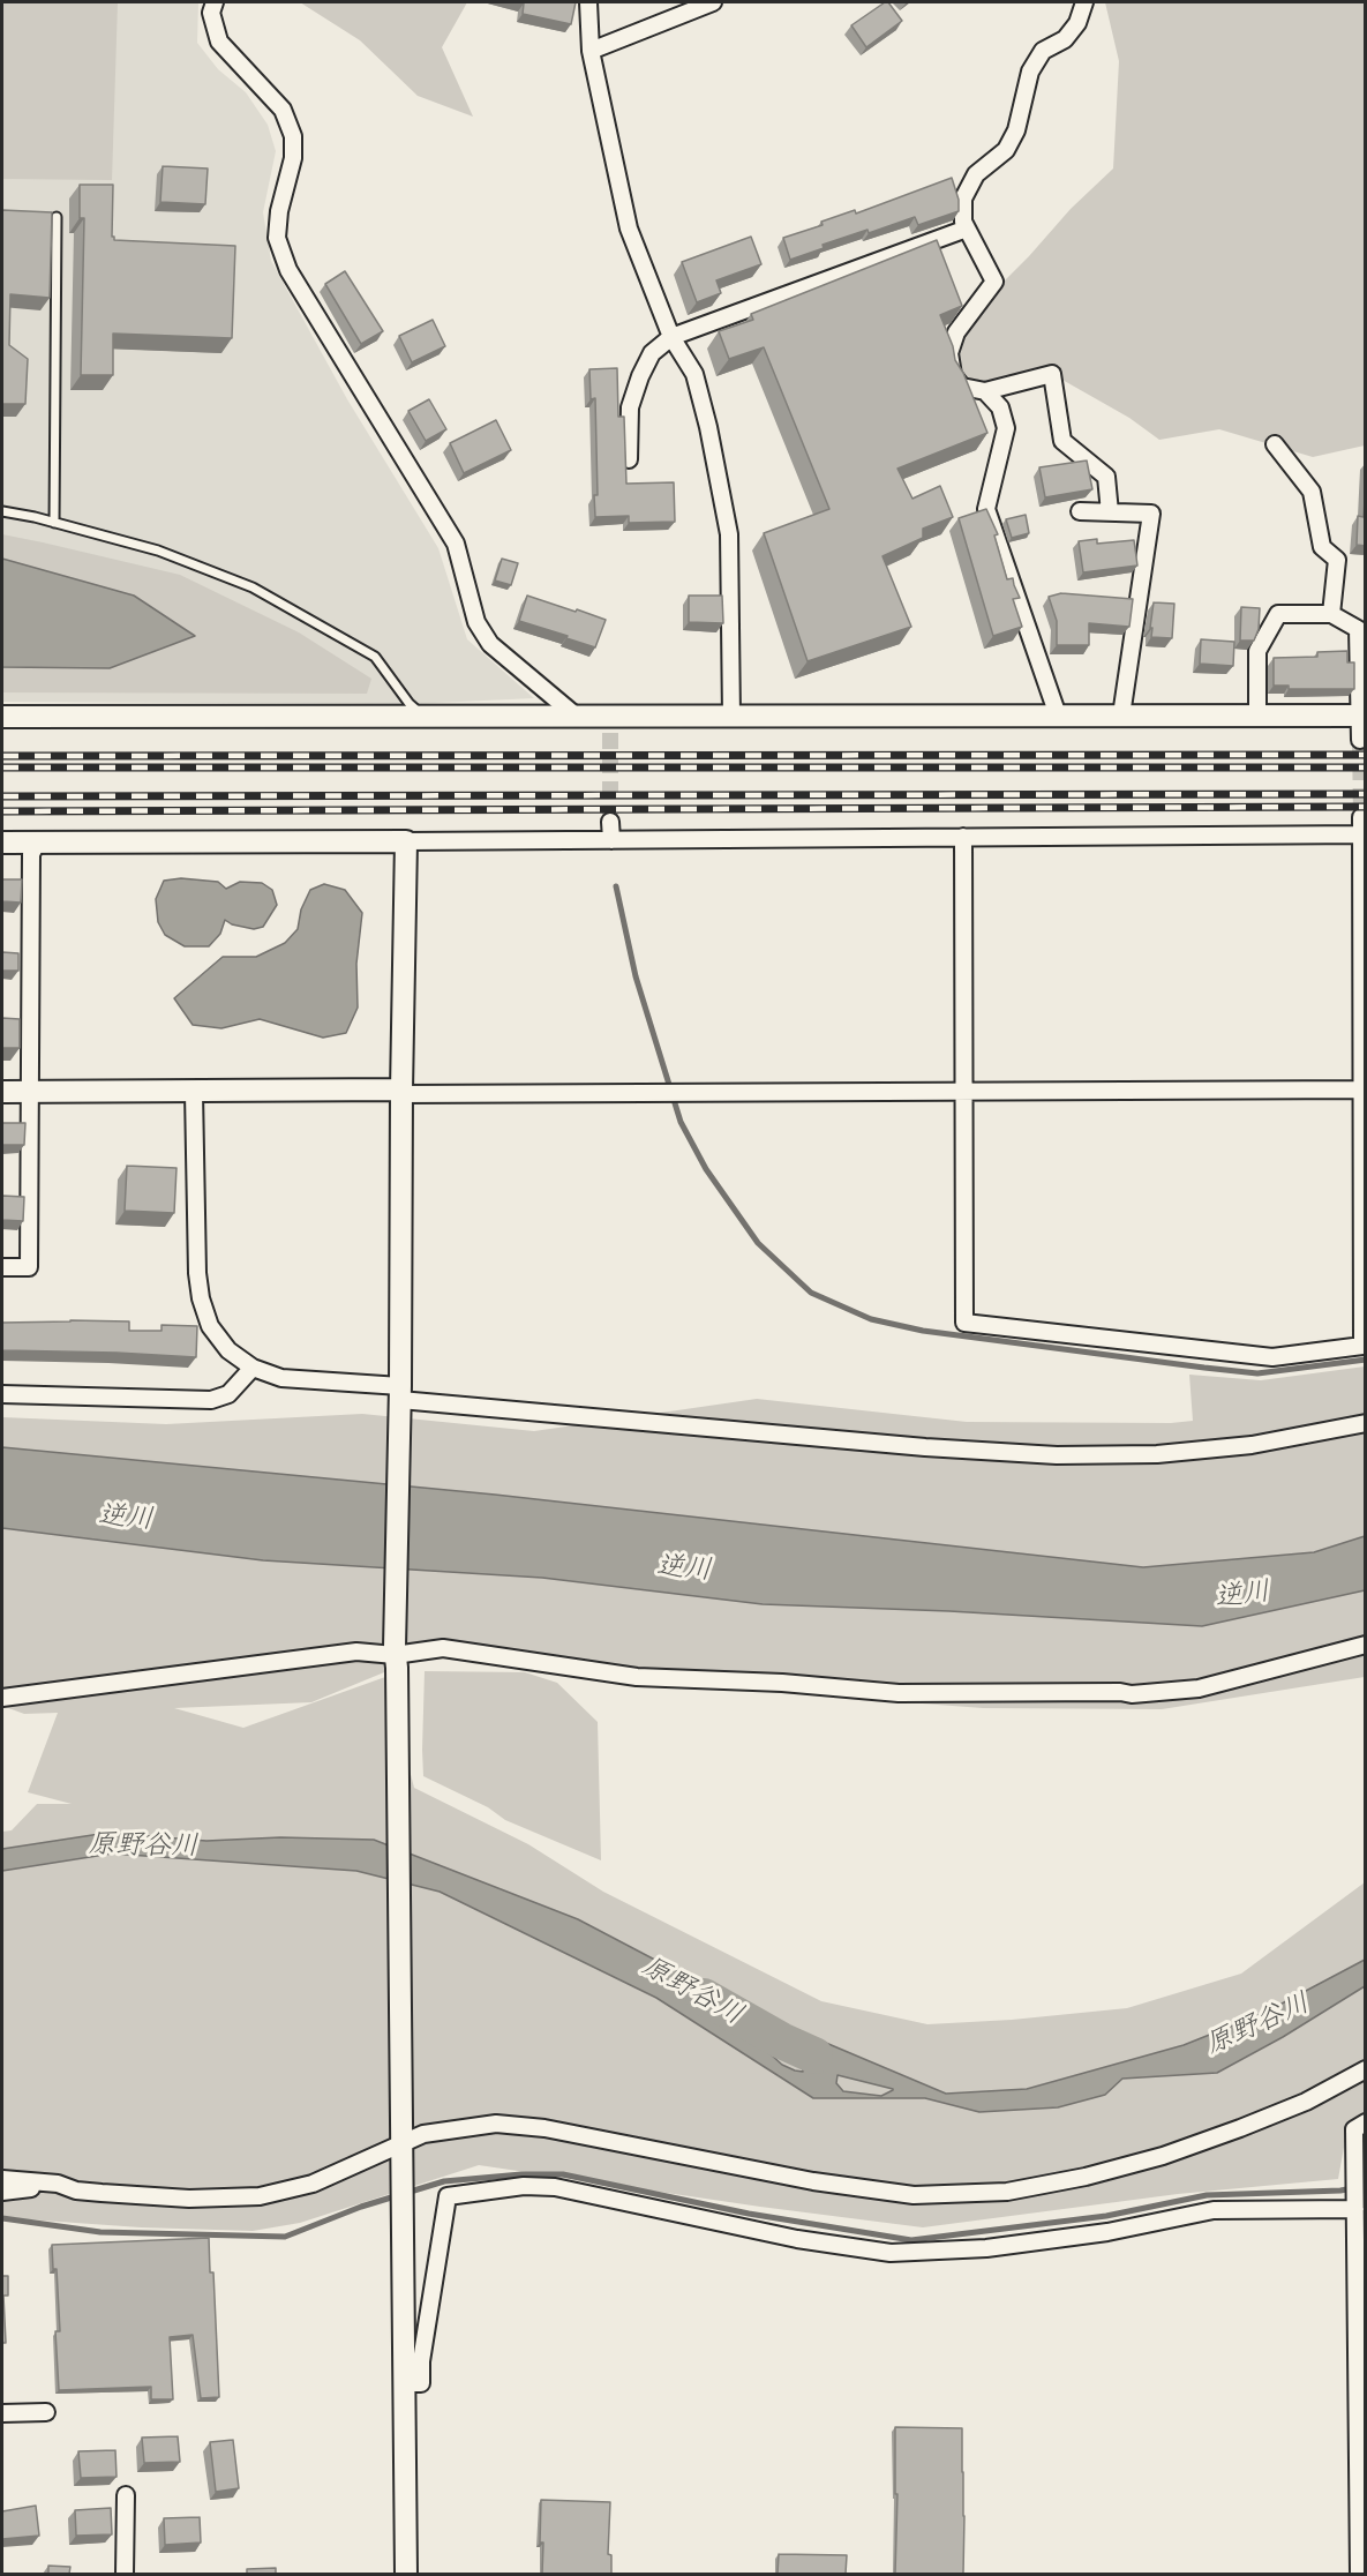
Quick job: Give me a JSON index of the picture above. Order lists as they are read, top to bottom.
{
  "water": ["逆川", "原野谷川"]
}
